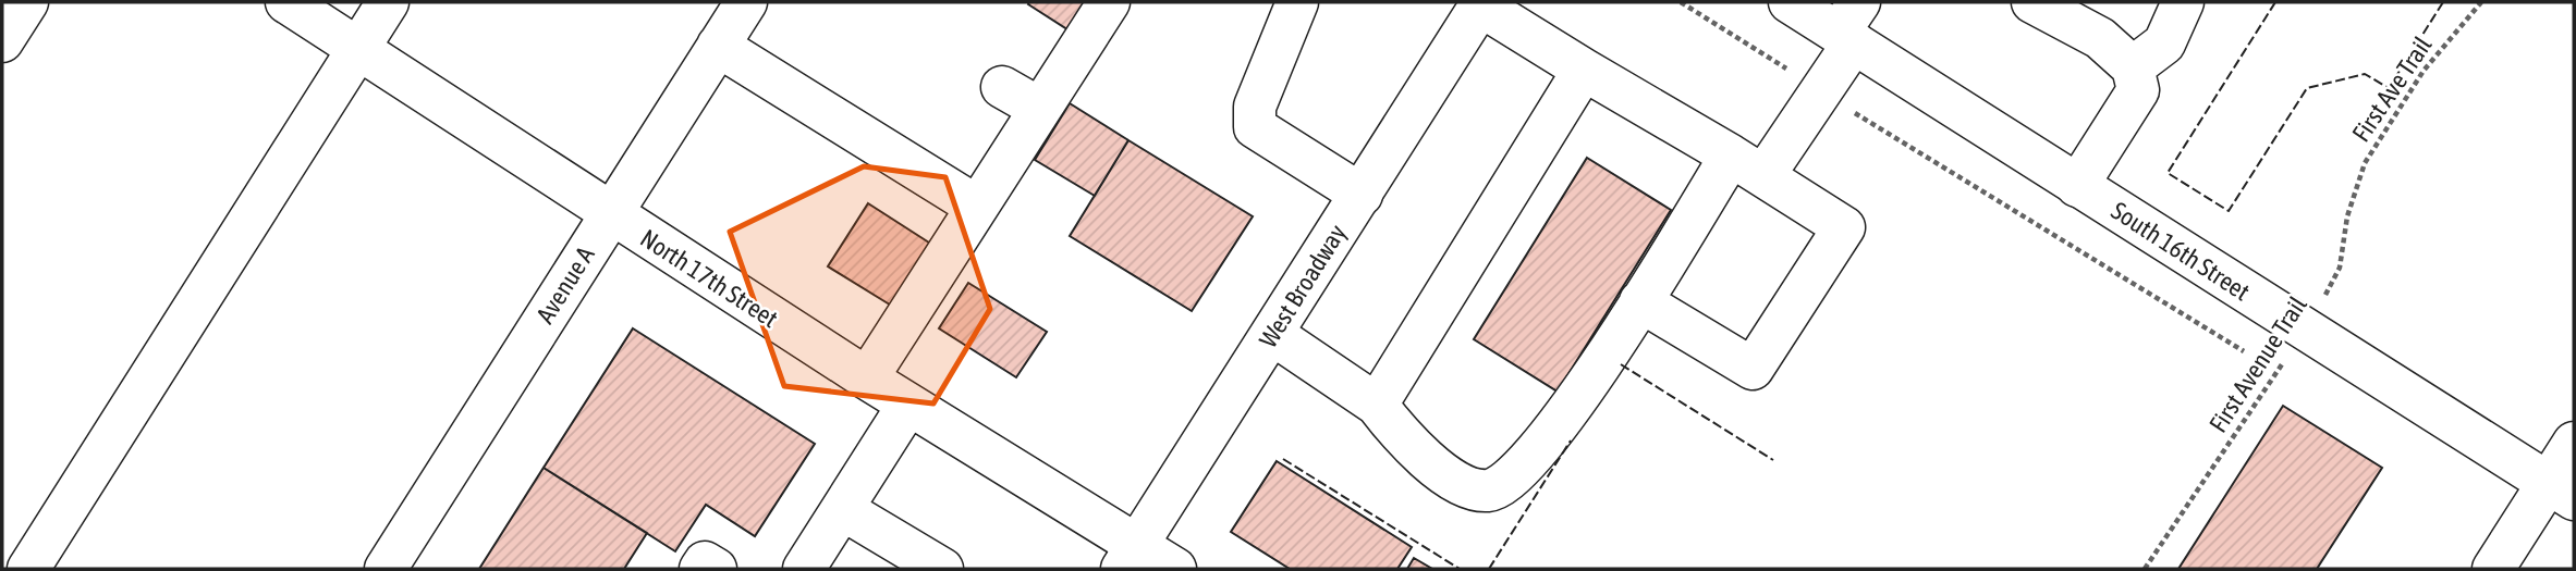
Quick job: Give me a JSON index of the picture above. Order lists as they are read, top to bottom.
{
  "streets": {
    "street": [
      "South 16th Street",
      "North 17th Street",
      "Avenue A",
      "West Broadway"
    ],
    "path": ["First Ave Trail", "First Avenue Trail"]
  },
  "crossings": [
    ["First Ave Trail", "First Avenue Trail"],
    ["South 16th Street", "First Avenue Trail"],
    ["North 17th Street", "Avenue A"],
    ["North 17th Street", "West Broadway"]
  ]
}
